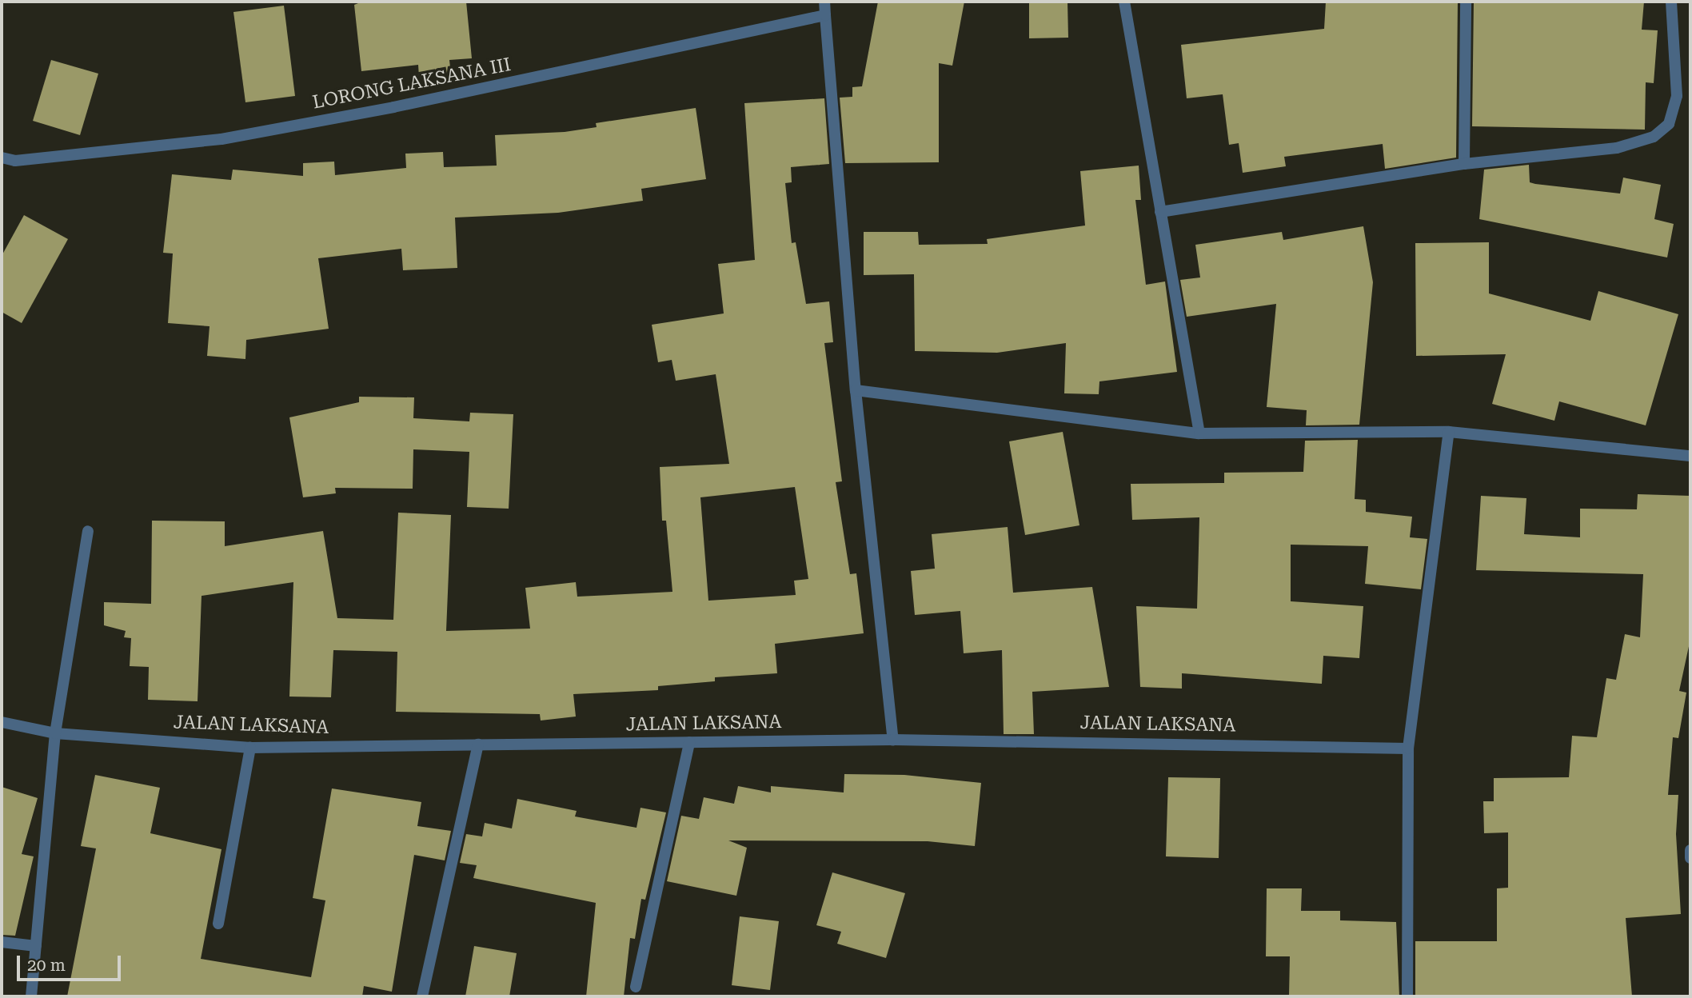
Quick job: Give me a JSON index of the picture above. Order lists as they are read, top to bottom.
{
  "streets": {
    "street": ["LORONG LAKSANA III", "JALAN LAKSANA"]
  },
  "scale_bar": "20 m"
}
